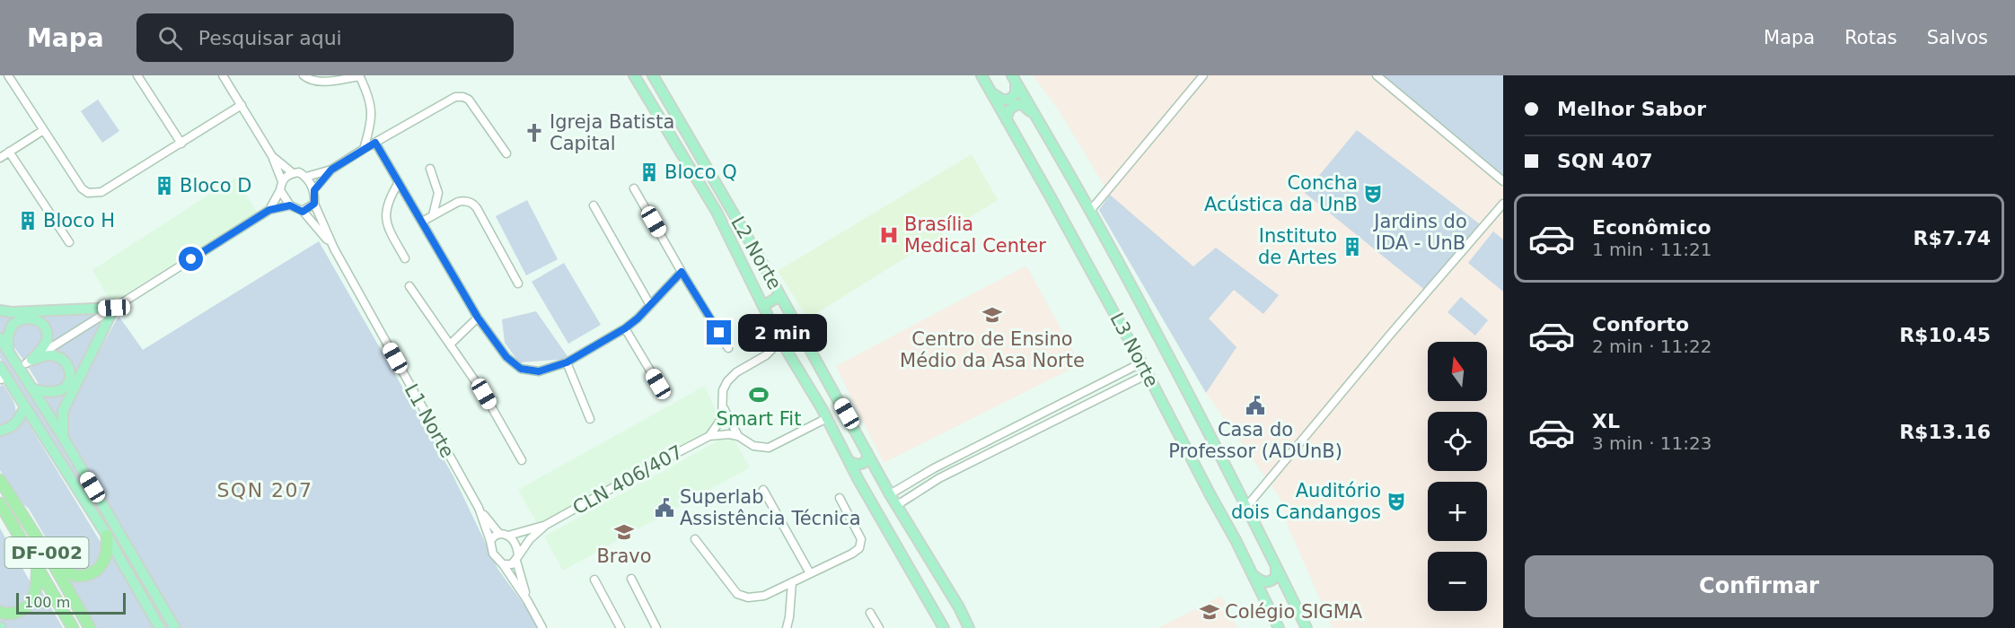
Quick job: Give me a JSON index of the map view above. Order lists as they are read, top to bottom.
{
  "streets": {
    "highway": ["DF-002"],
    "main road": ["L2 Norte", "L3 Norte"],
    "street": ["L1 Norte", "CLN 406/407"]
  },
  "crossings": [
    ["L1 Norte", "CLN 406/407"]
  ],
  "districts": ["SQN 207"],
  "parks": ["Jardins do IDA - UnB"],
  "places": {
    "church": ["Igreja Batista Capital"],
    "building": [
      "Bloco Q",
      "Bloco D",
      "Bloco H",
      "Instituto de Artes"
    ],
    "theatre": ["Concha Acústica da UnB", "Auditório dois Candangos"],
    "hospital": ["Brasília Medical Center"],
    "school or university": ["Centro de Ensino Médio da Asa Norte", "Bravo", "Colégio SIGMA"],
    "sports": ["Smart Fit"],
    "public building": ["Casa do Professor (ADUnB)", "Superlab Assistência Técnica"]
  },
  "scale_bar": "100 m",
  "north": "top",
  "page": {
    "header": "Mapa",
    "search": "Pesquisar aqui",
    "nav": ["Mapa", "Rotas", "Salvos"],
    "banner": ["Melhor Sabor", "SQN 407"],
    "list": [
      {
        "name": "Econômico",
        "note": "1 min · 11:21",
        "value": "R$7.74"
      },
      {
        "name": "Conforto",
        "note": "2 min · 11:22",
        "value": "R$10.45"
      },
      {
        "name": "XL",
        "note": "3 min · 11:23",
        "value": "R$13.16"
      }
    ],
    "bubble": "2 min",
    "map_buttons": ["+", "−"],
    "buttons": "Confirmar",
    "scale": "100 m"
  }
}
